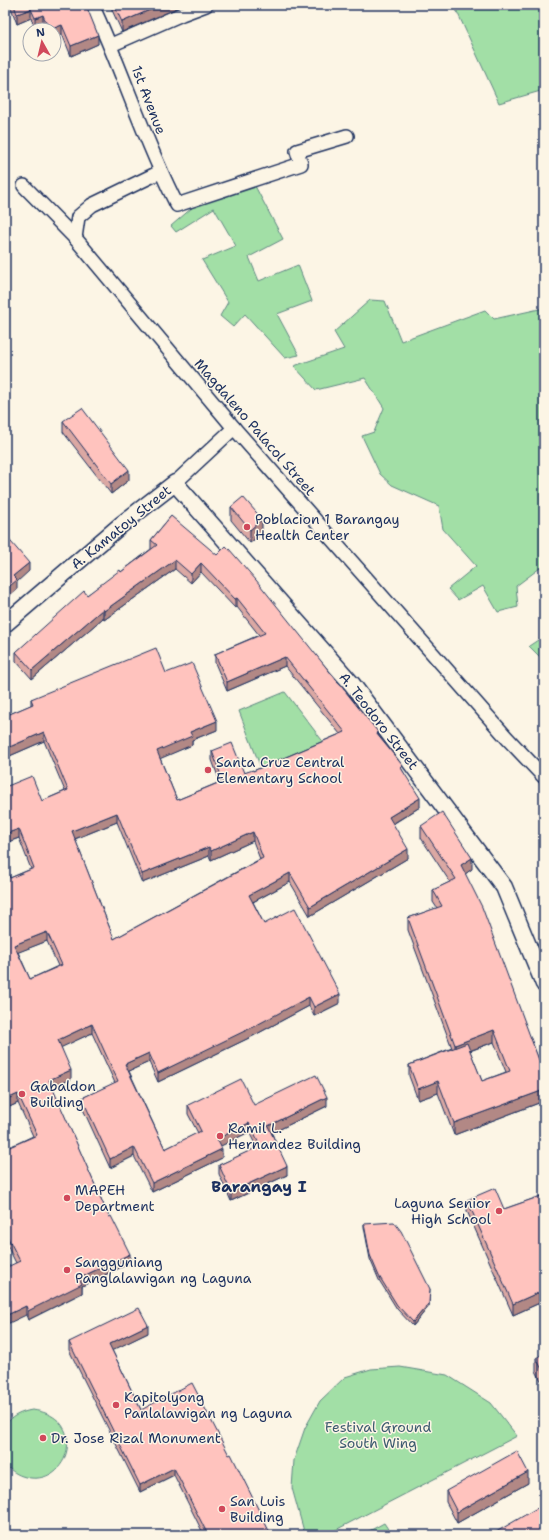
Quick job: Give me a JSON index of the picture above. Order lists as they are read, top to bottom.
{
  "streets": {
    "street": [
      "1st Avenue",
      "Magdaleno Palacol Street",
      "A. Kamatoy Street",
      "A. Teodoro Street"
    ]
  },
  "crossings": [
    ["Magdaleno Palacol Street", "A. Kamatoy Street"],
    ["A. Kamatoy Street", "A. Teodoro Street"]
  ],
  "districts": ["Barangay I"],
  "parks": ["Festival Ground South Wing"],
  "places": [
    "Poblacion 1 Barangay Health Center",
    "Santa Cruz Central Elementary School",
    "Gabaldon Building",
    "Ramil L. Hernandez Building",
    "MAPEH Department",
    "Laguna Senior High School",
    "Sangguniang Panglalawigan ng Laguna",
    "Kapitolyong Panlalawigan ng Laguna",
    "Dr. Jose Rizal Monument",
    "San Luis Building"
  ],
  "north": "top"
}
